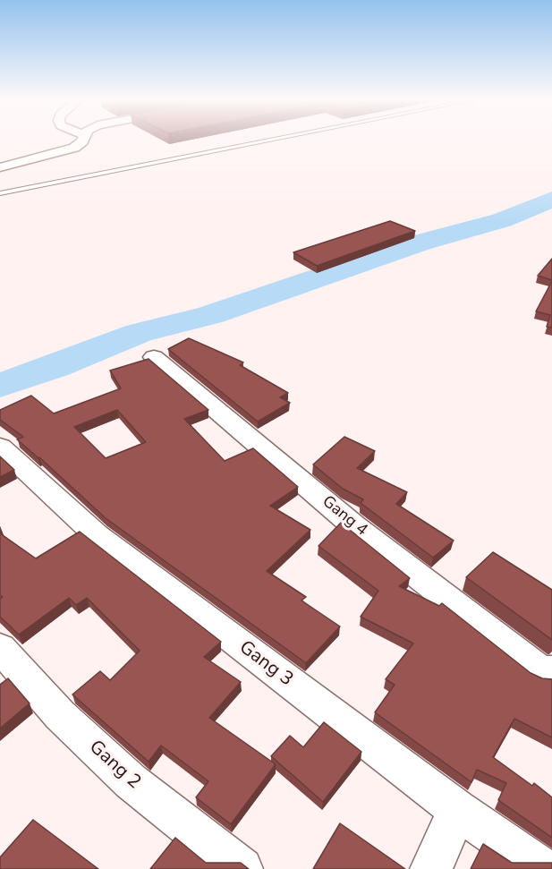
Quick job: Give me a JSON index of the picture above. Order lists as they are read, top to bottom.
{
  "streets": {
    "street": ["Gang 4", "Gang 3", "Gang 2"]
  }
}
